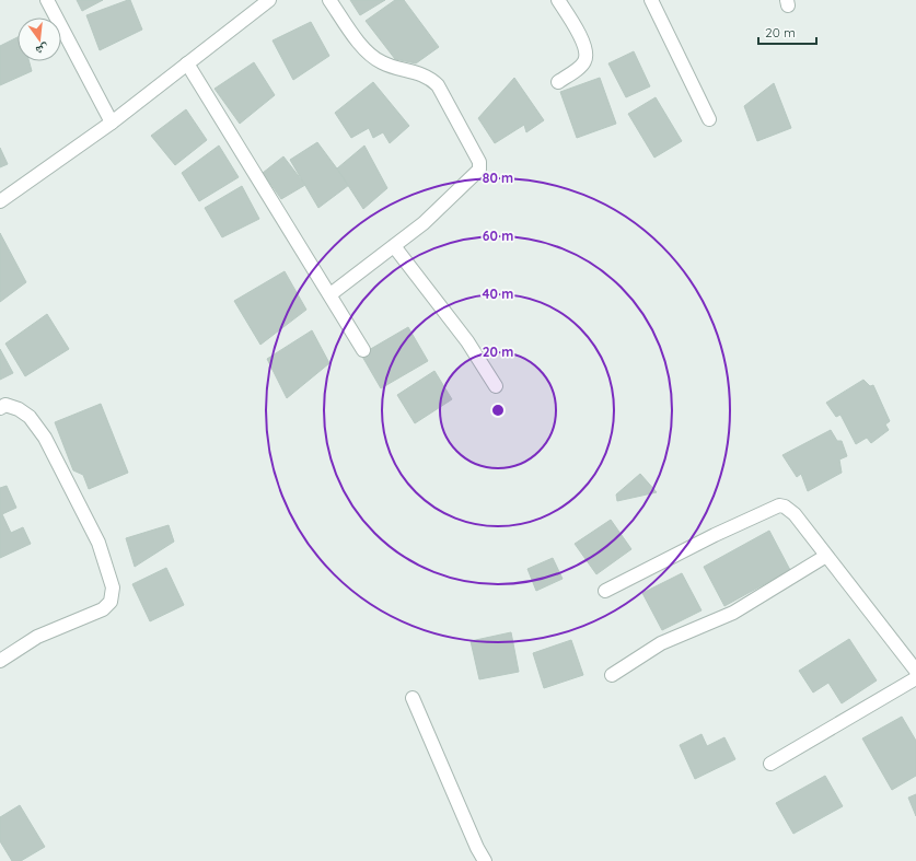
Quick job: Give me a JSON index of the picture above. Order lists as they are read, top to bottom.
{
  "scale_bar": "20 m",
  "north": "bottom",
  "rings": [
    "80 m",
    "60 m",
    "40 m",
    "20 m"
  ]
}
